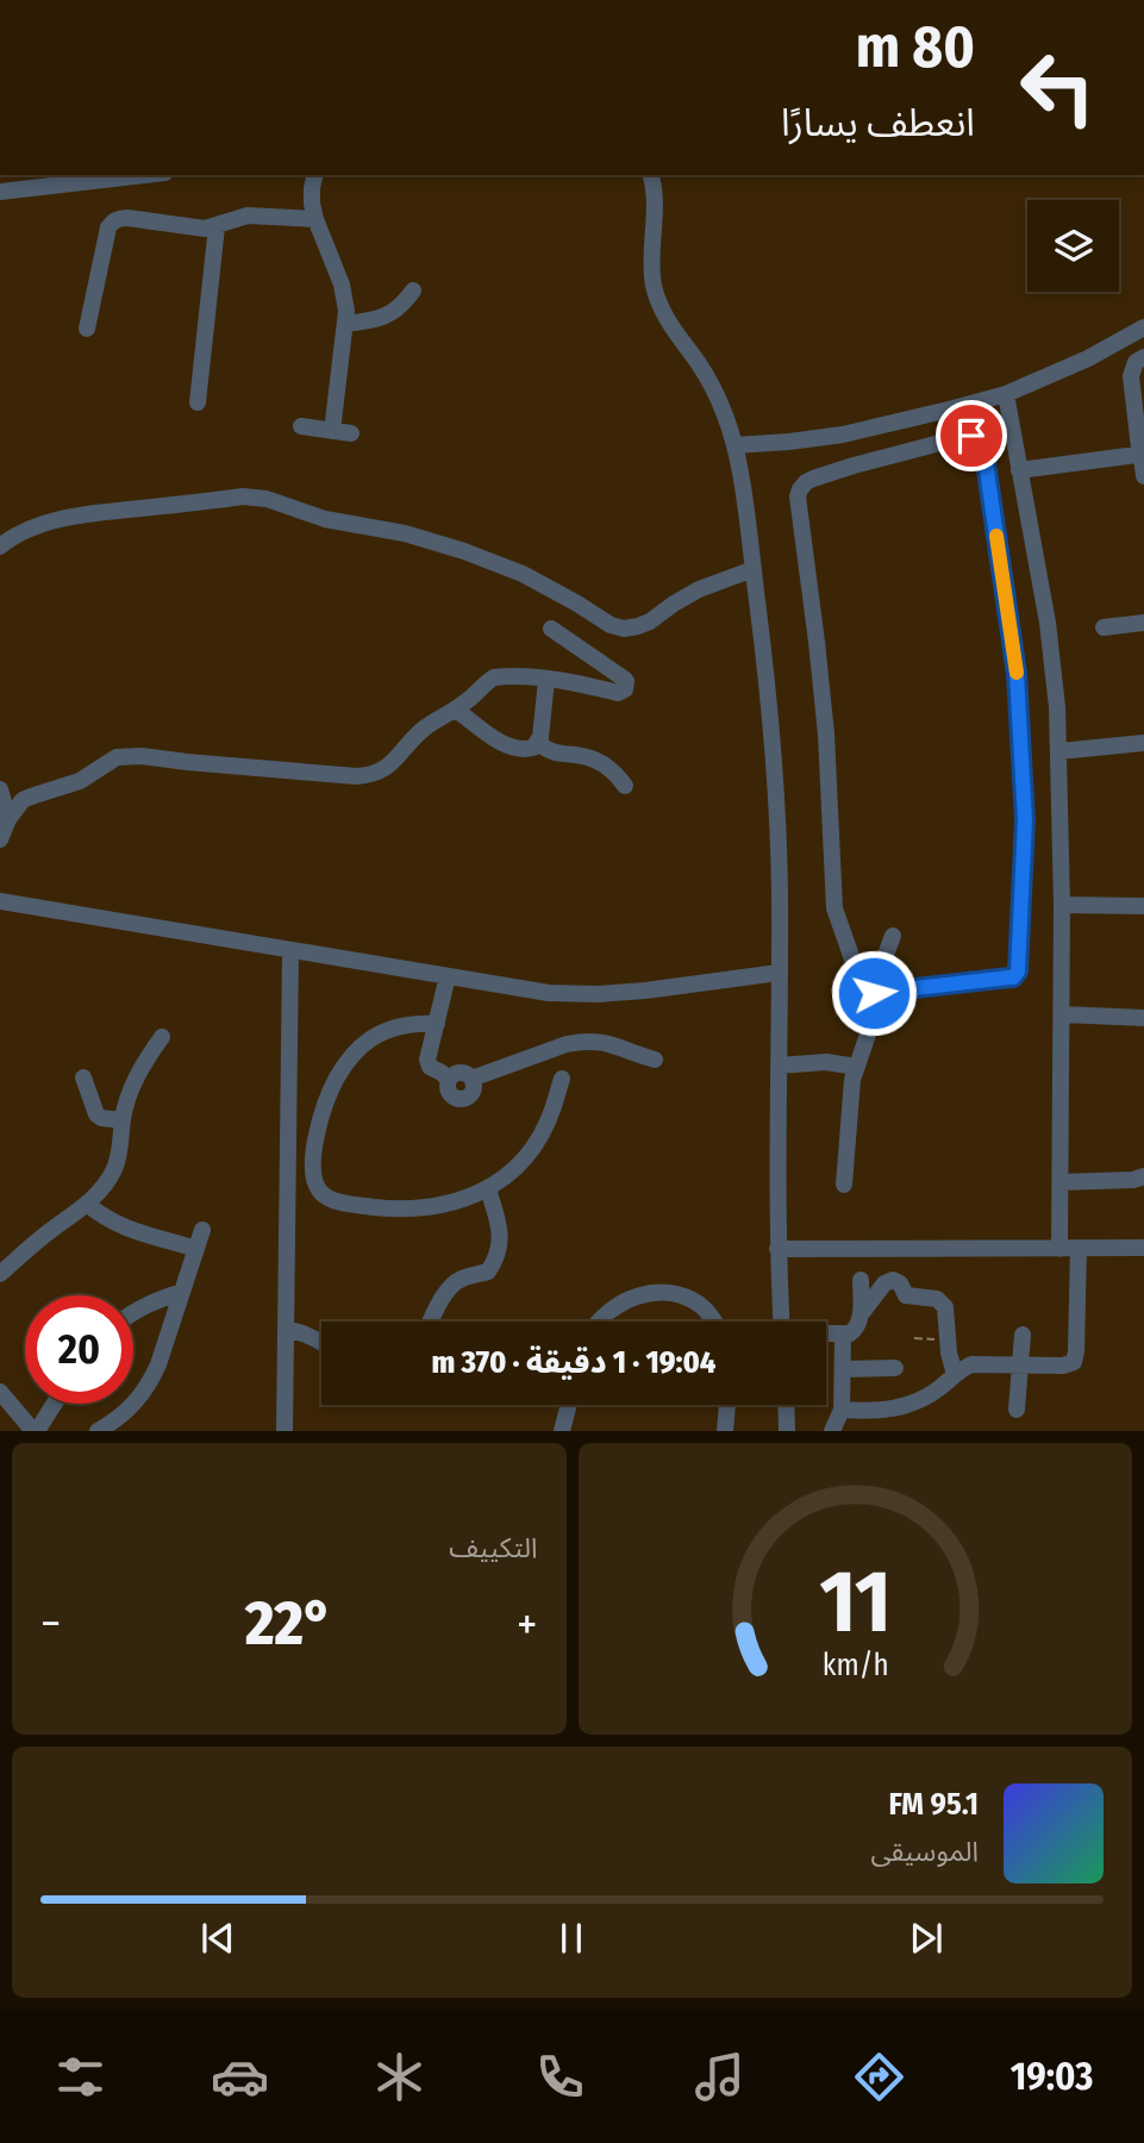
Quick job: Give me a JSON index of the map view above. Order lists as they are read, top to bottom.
{
  "page": {
    "turn": ["80 m", "انعطف يسارًا"],
    "limit": "20",
    "trip": "19:04 · 1 دقيقة · 370 m",
    "tile": "التكييف",
    "heat": ["−", "22°", "+"],
    "song": ["95.1 FM", "الموسيقى"],
    "tabs": "19:03",
    "gauge": ["11", "km/h"]
  }
}
